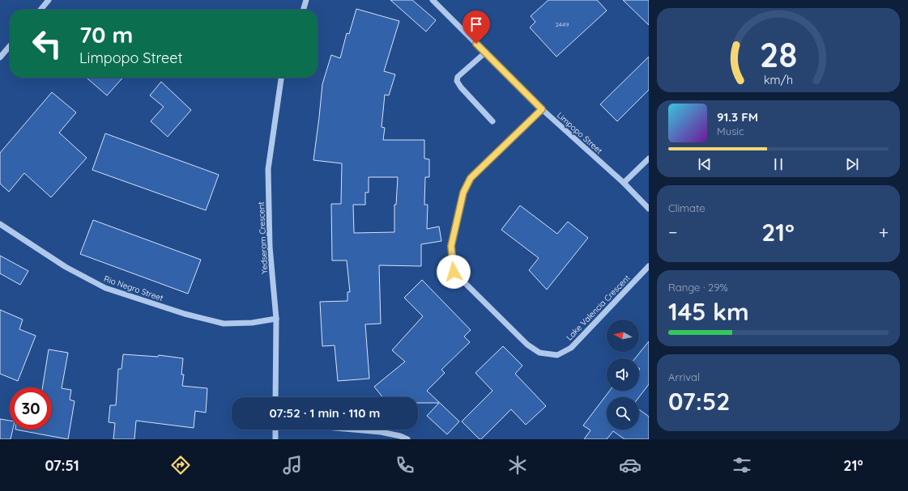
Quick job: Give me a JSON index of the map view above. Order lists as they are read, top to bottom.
{
  "streets": {
    "street": [
      "Limpopo Street",
      "Yedseram Crescent",
      "Rio Negro Street",
      "Lake Valencia Crescent"
    ]
  },
  "crossings": [
    ["Limpopo Street", "Lake Valencia Crescent"],
    ["Yedseram Crescent", "Rio Negro Street"]
  ],
  "house_numbers": ["2449"],
  "north": "left",
  "page": {
    "turn": ["70 m", "Limpopo Street"],
    "song": ["91.3 FM", "Music"],
    "tile": [
      "Climate",
      ["Range · 29%", "145 km"],
      ["Arrival", "07:52"]
    ],
    "heat": ["−", "21°", "+"],
    "limit": "30",
    "trip": "07:52 · 1 min · 110 m",
    "tabs": ["07:51", "21°"],
    "gauge": ["28", "km/h"]
  }
}
